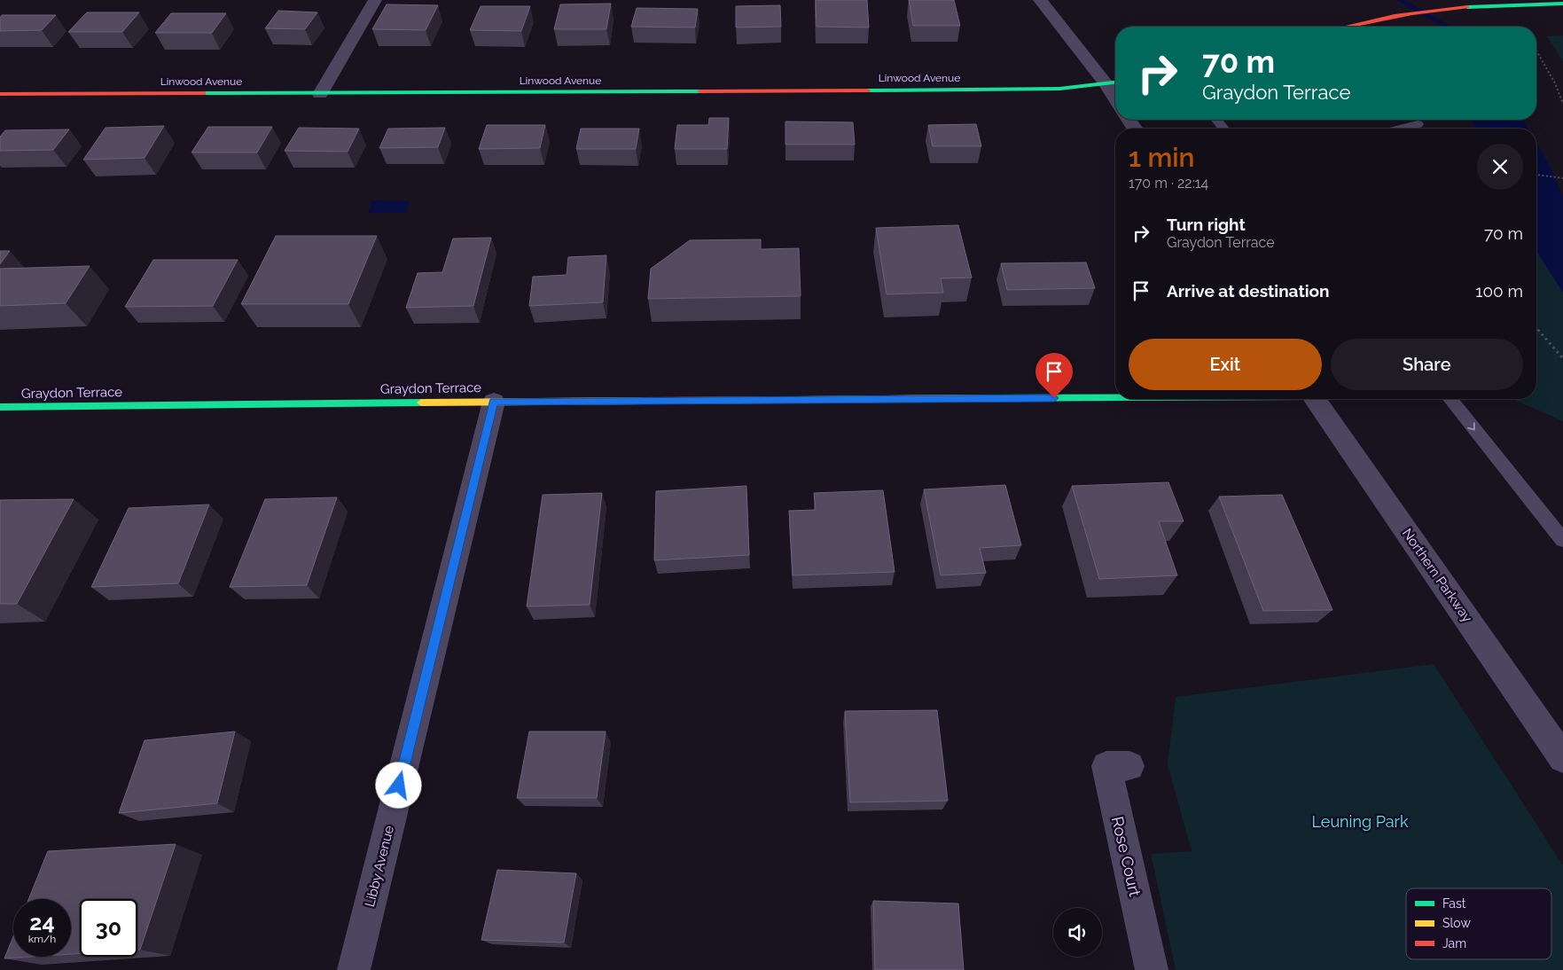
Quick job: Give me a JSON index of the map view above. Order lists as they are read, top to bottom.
{
  "streets": {
    "main road": ["Linwood Avenue", "Graydon Terrace"],
    "street": ["Northern Parkway", "Rose Court", "Libby Avenue"]
  },
  "crossings": [
    ["Graydon Terrace", "Libby Avenue"]
  ],
  "parks": ["Leuning Park"],
  "legend": ["Fast", "Slow", "Jam"],
  "page": {
    "turn": ["70 m", "Graydon Terrace"],
    "heading": ["1 min", "170 m · 22:14"],
    "list": [
      {
        "name": "Turn right",
        "note": "Graydon Terrace",
        "value": "70 m"
      },
      {
        "name": "Arrive at destination",
        "value": "100 m"
      }
    ],
    "buttons": ["Exit", "Share"],
    "speed": "24 km/h",
    "limit": "30"
  }
}
